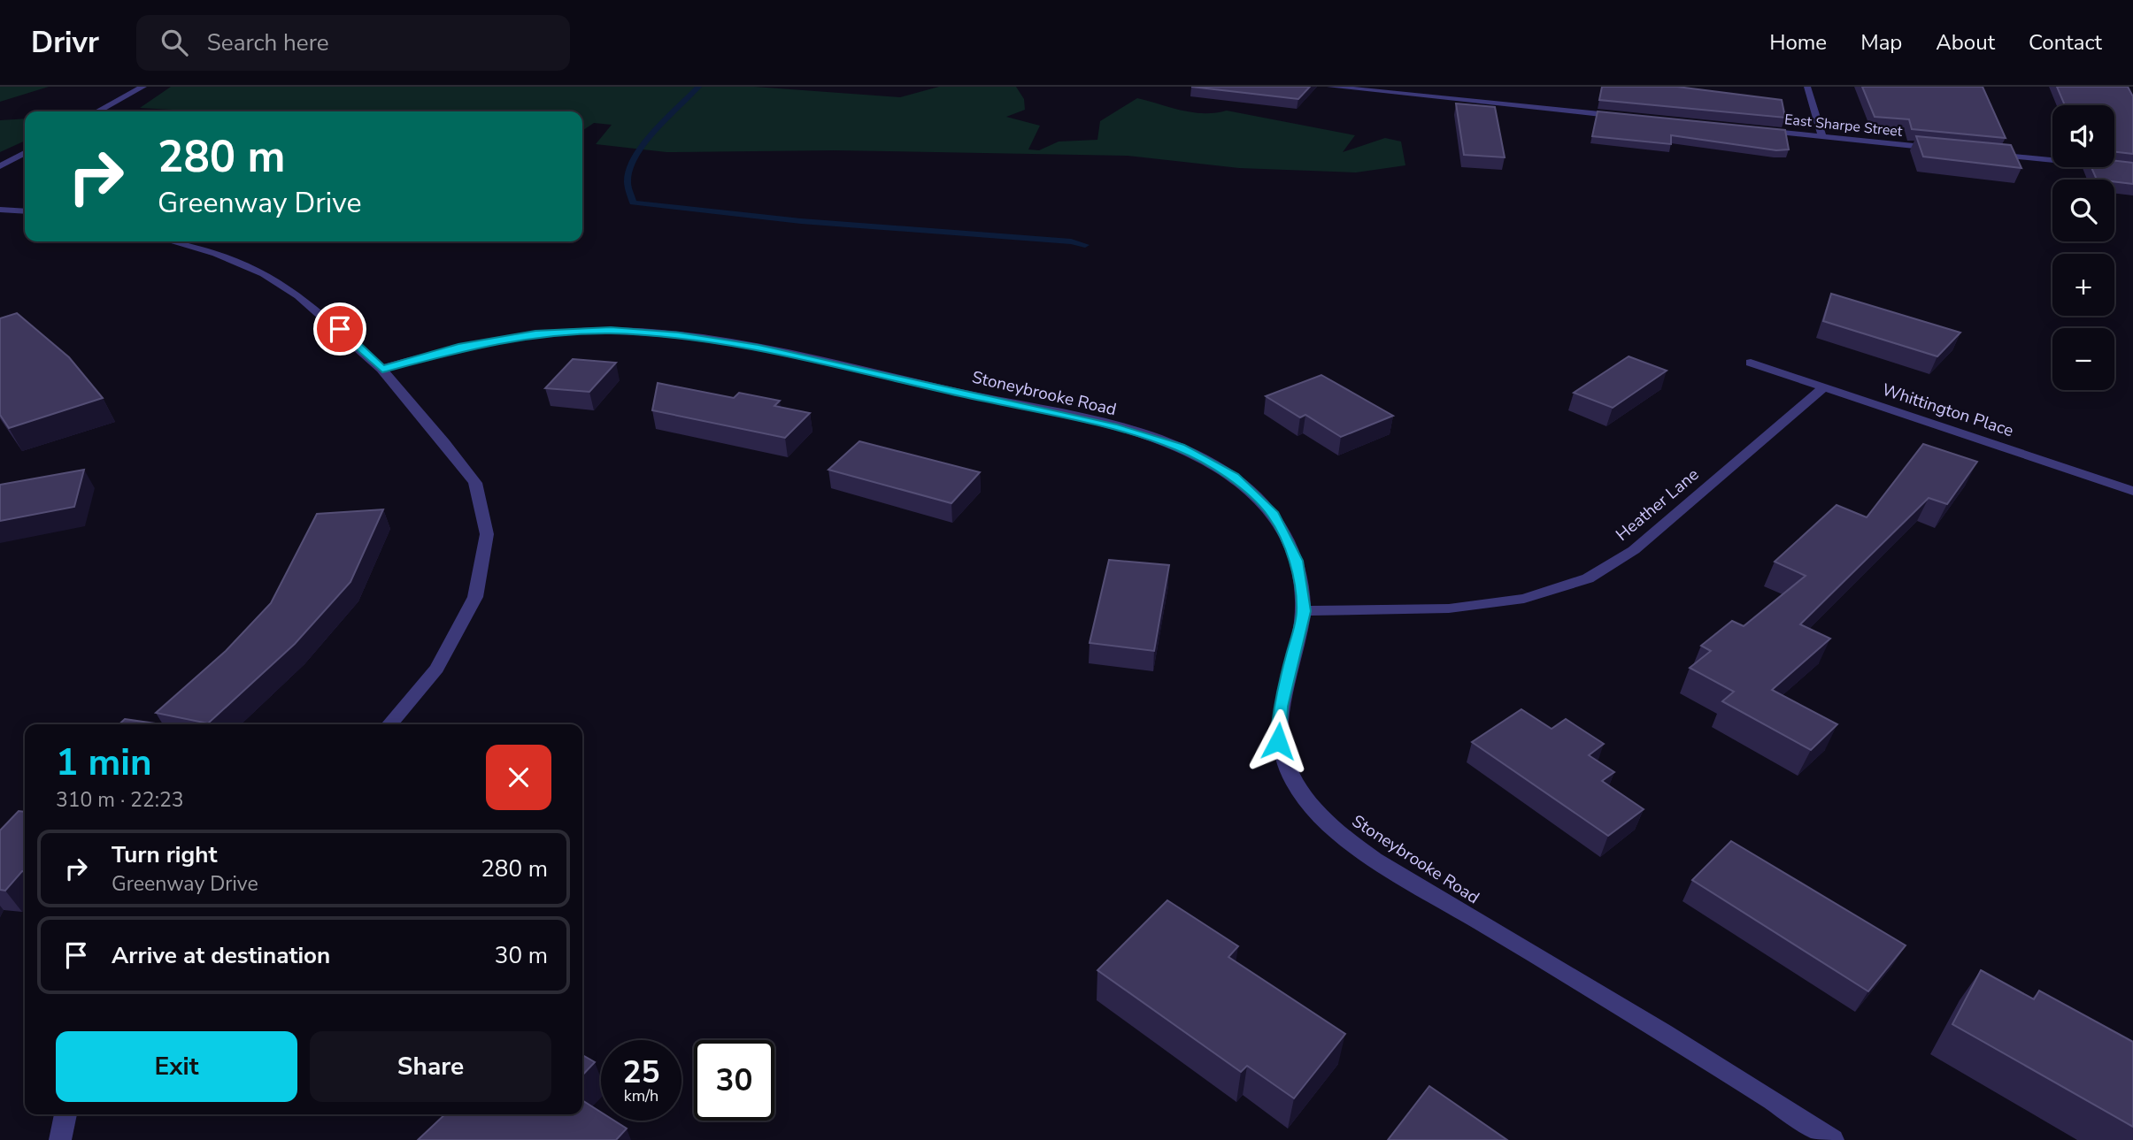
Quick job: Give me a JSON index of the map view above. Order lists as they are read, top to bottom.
{
  "streets": {
    "street": [
      "East Sharpe Street",
      "Stoneybrooke Road",
      "Whittington Place",
      "Heather Lane"
    ]
  },
  "crossings": [
    ["Stoneybrooke Road", "Heather Lane"],
    ["Whittington Place", "Heather Lane"]
  ],
  "page": {
    "header": "Drivr",
    "search": "Search here",
    "nav": [
      "Home",
      "Map",
      "About",
      "Contact"
    ],
    "map_buttons": ["+", "−"],
    "turn": ["280 m", "Greenway Drive"],
    "heading": ["1 min", "310 m · 22:23"],
    "list": [
      {
        "name": "Turn right",
        "note": "Greenway Drive",
        "value": "280 m"
      },
      {
        "name": "Arrive at destination",
        "value": "30 m"
      }
    ],
    "buttons": ["Exit", "Share"],
    "speed": "25 km/h",
    "limit": "30"
  }
}
